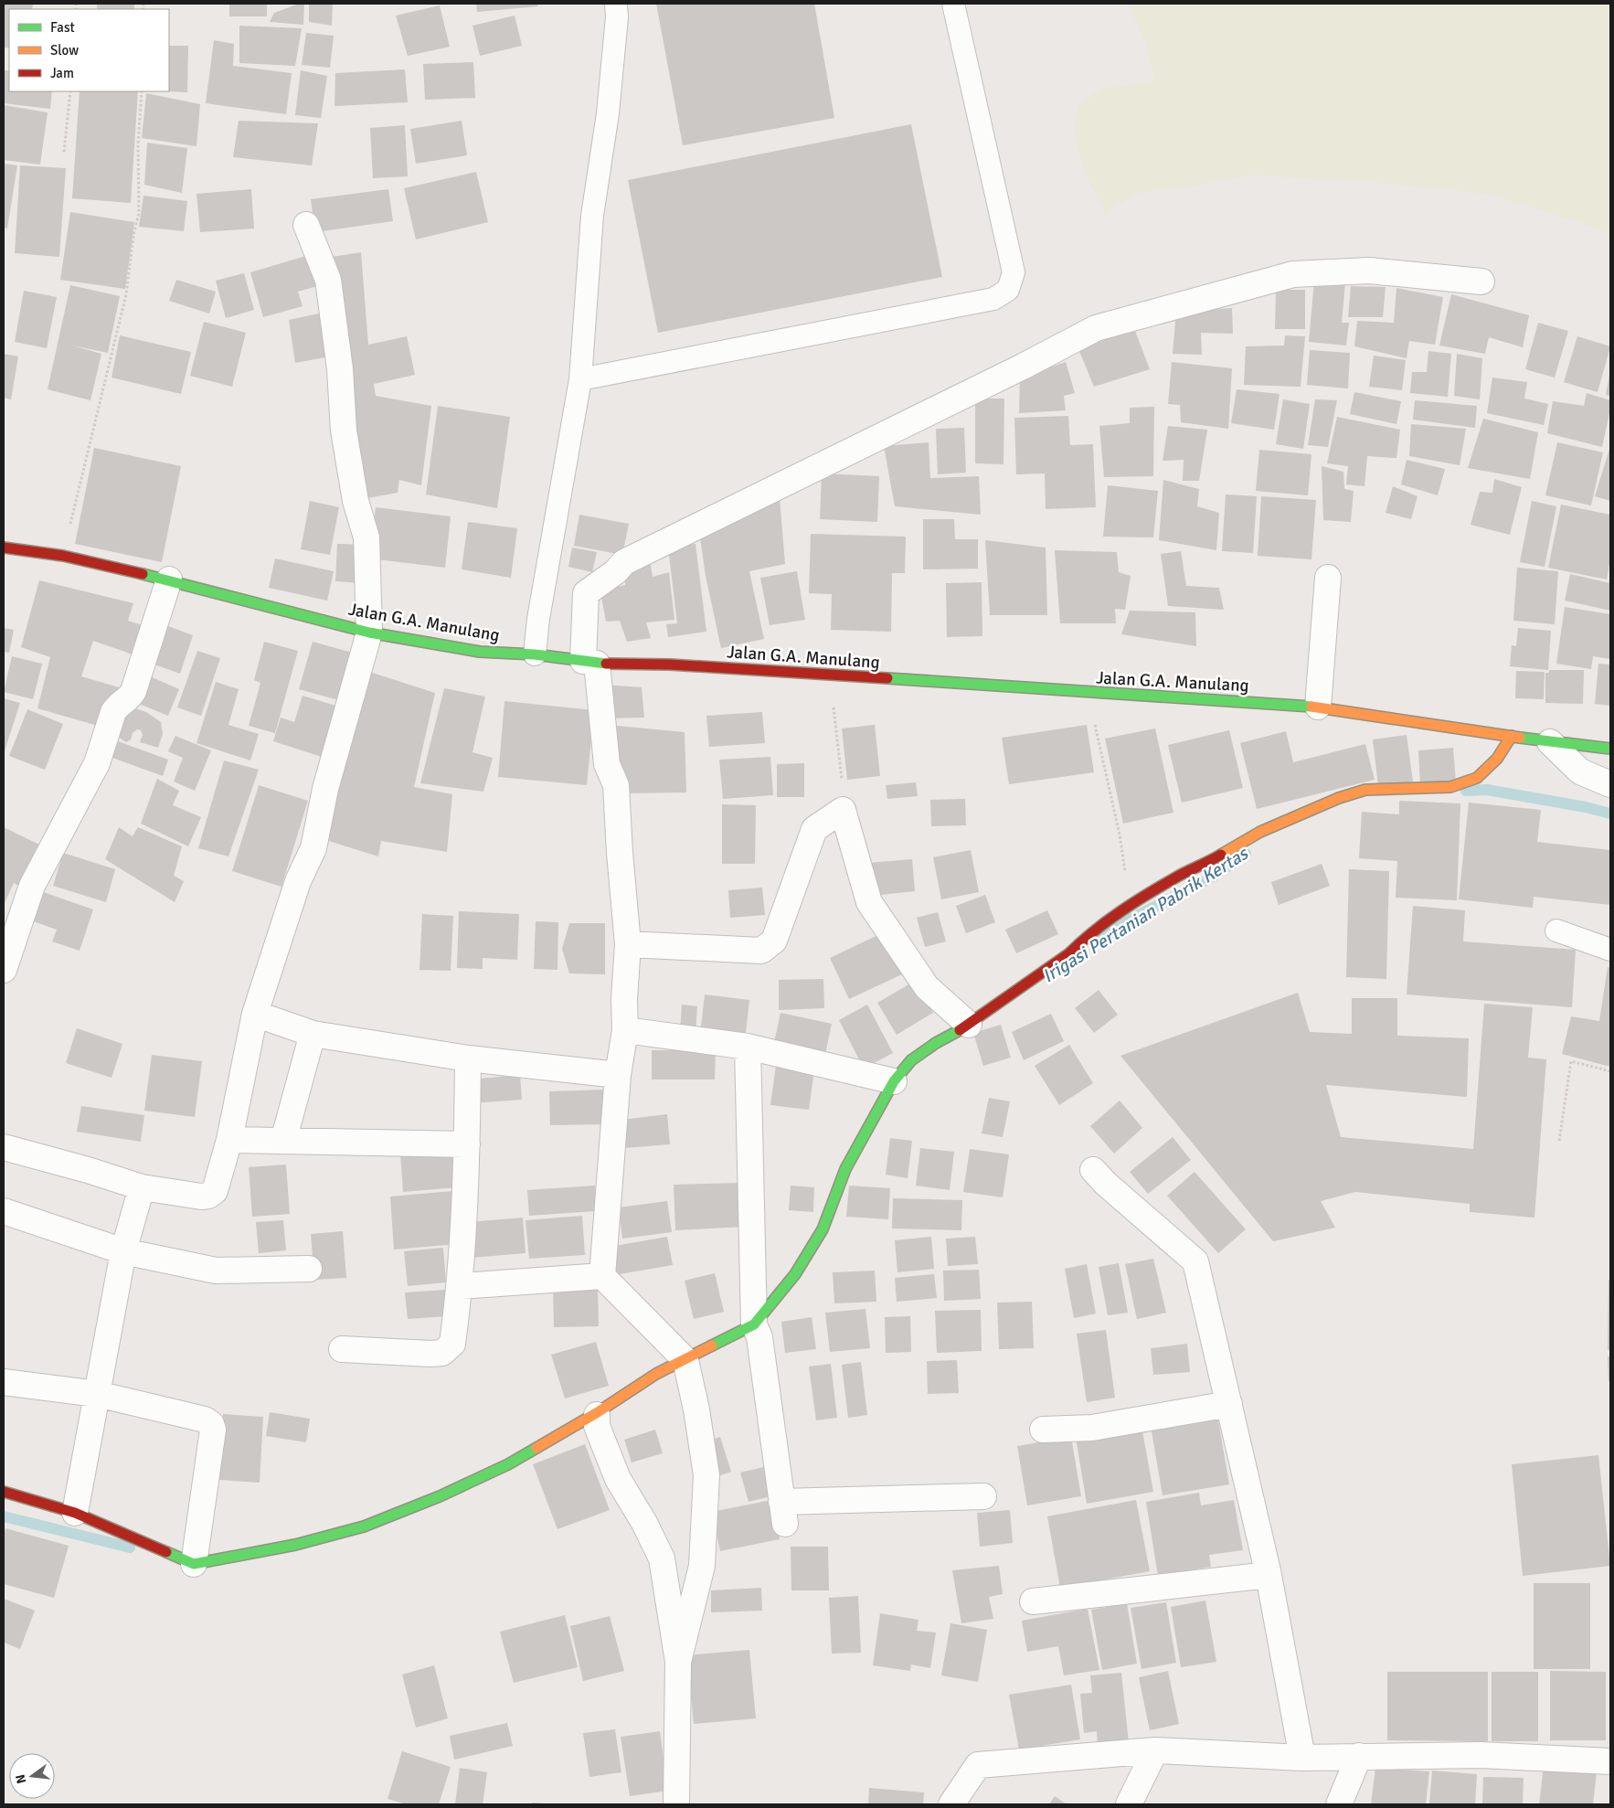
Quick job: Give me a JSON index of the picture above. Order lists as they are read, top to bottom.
{
  "streets": {
    "street": ["Jalan G.A. Manulang"]
  },
  "water": ["Irigasi Pertanian Pabrik Kertas"],
  "legend": ["Fast", "Slow", "Jam"],
  "north": "left"
}
